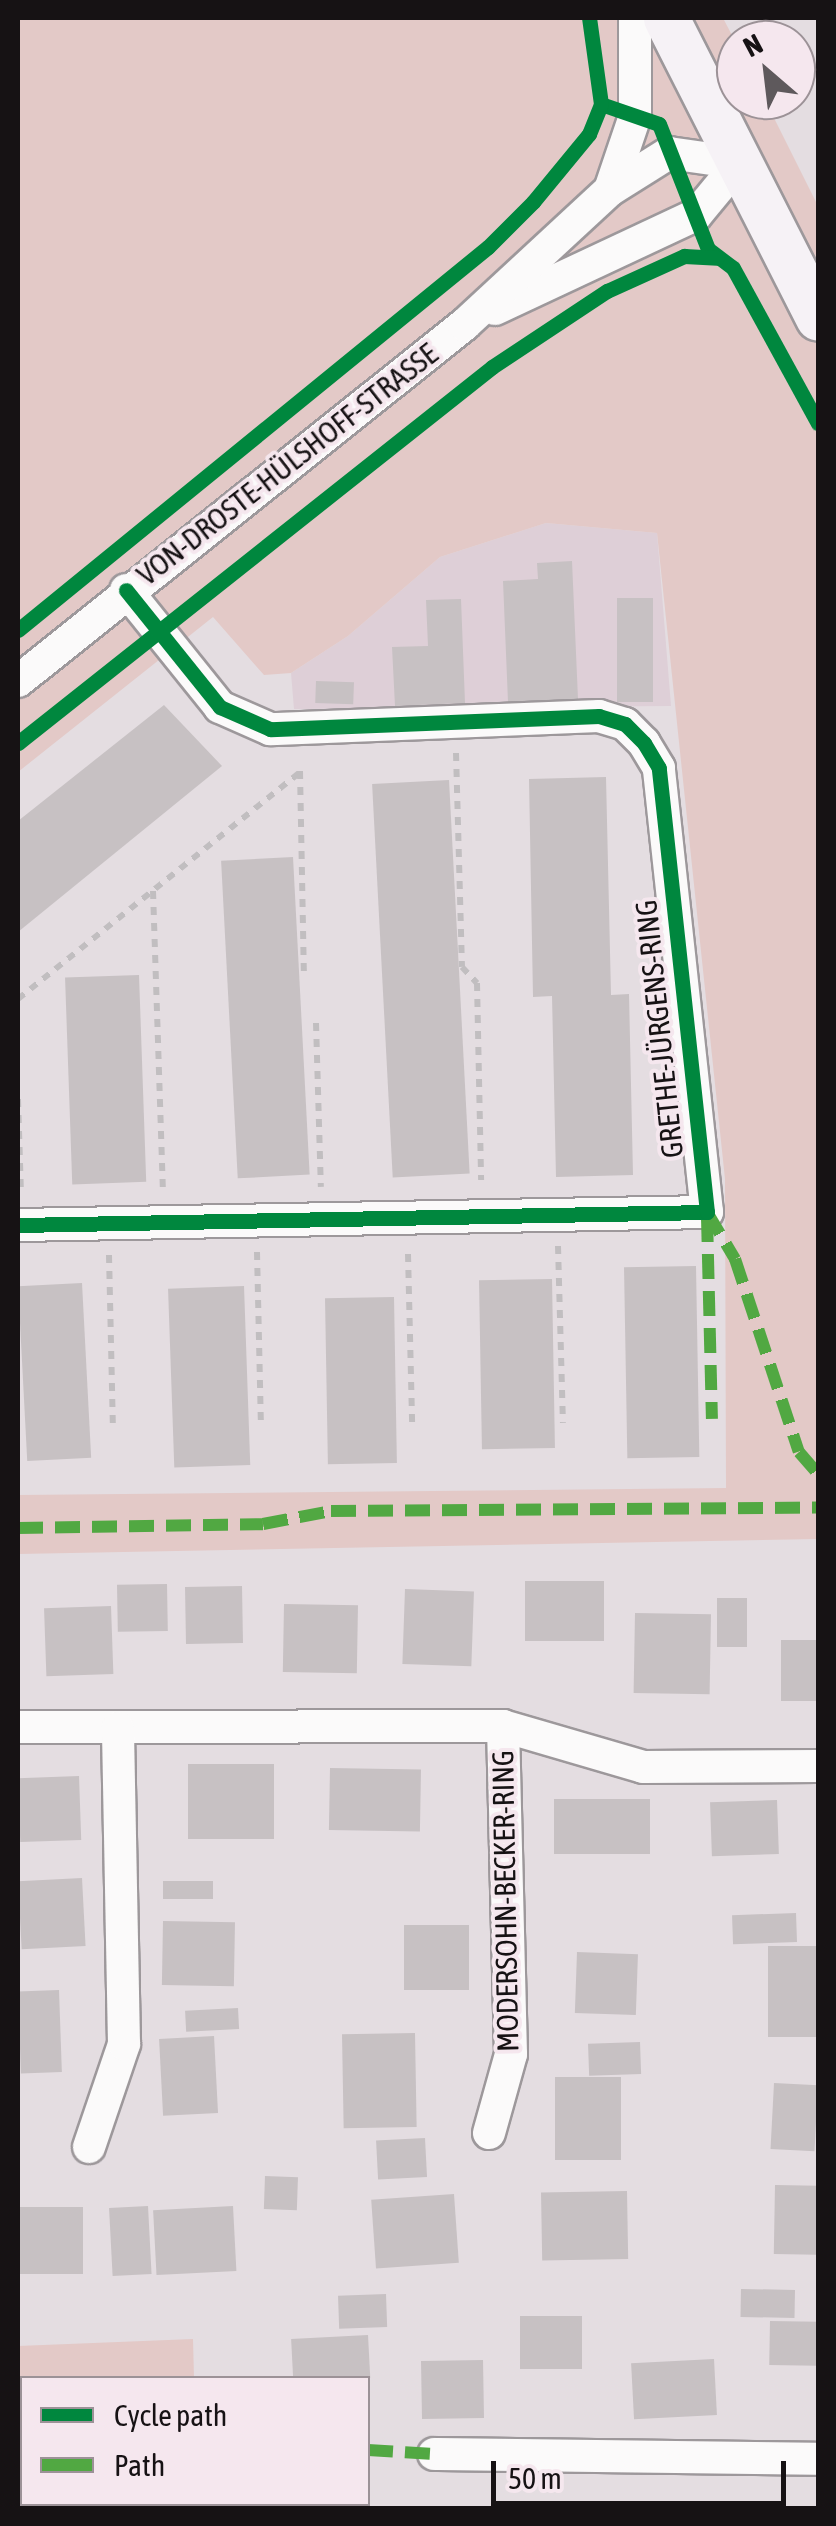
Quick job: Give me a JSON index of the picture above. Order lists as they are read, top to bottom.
{
  "streets": {
    "street": ["VON-DROSTE-HÜLSHOFF-STRASSE", "GRETHE-JÜRGENS-RING", "MODERSOHN-BECKER-RING"]
  },
  "crossings": [
    ["VON-DROSTE-HÜLSHOFF-STRASSE", "GRETHE-JÜRGENS-RING"]
  ],
  "legend": ["Cycle path", "Path"],
  "scale_bar": "50 m",
  "north": "top left"
}
